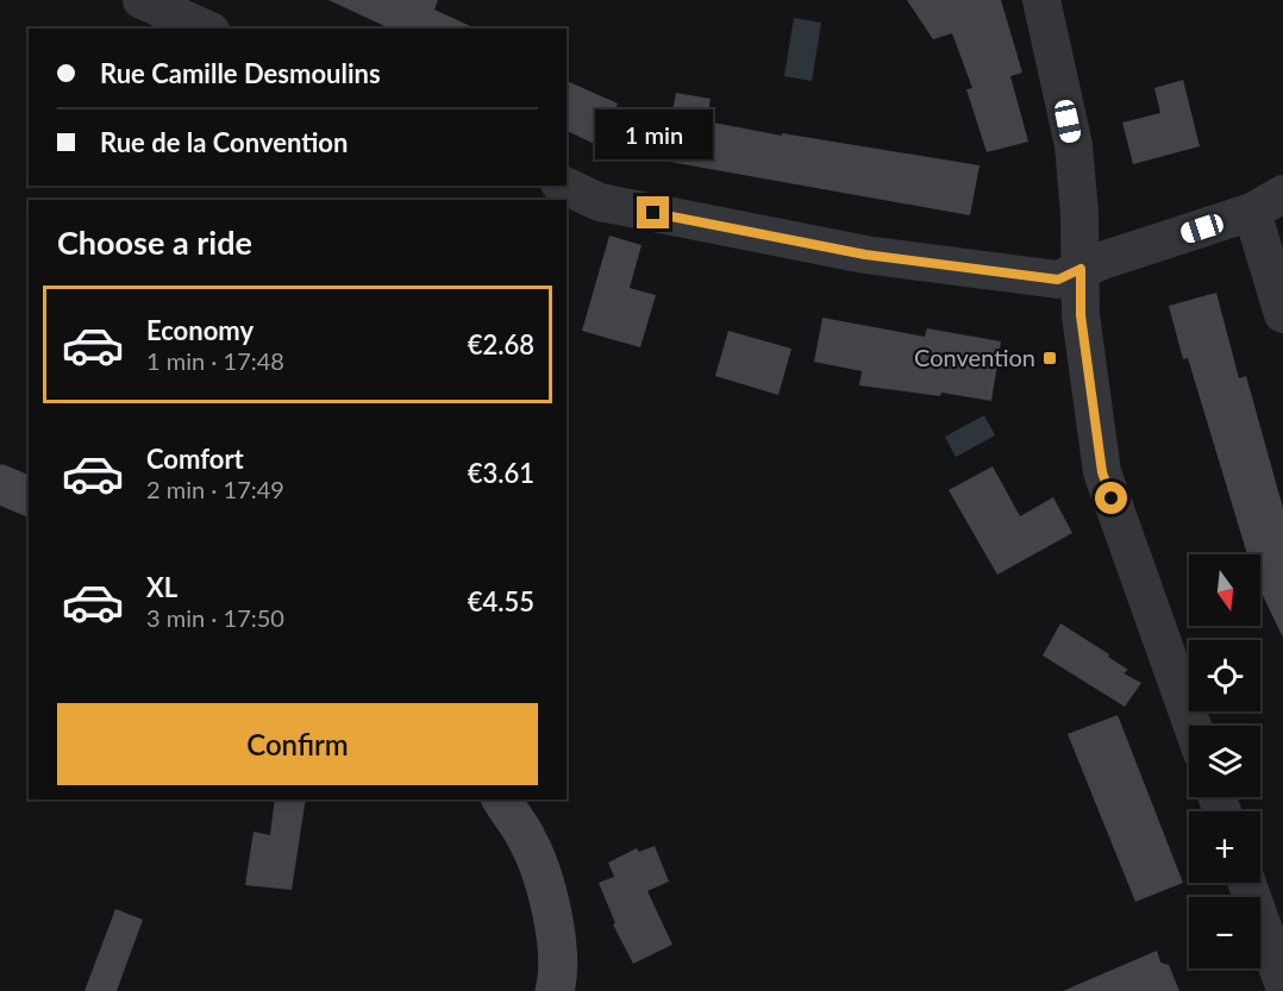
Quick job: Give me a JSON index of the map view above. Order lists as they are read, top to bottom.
{
  "places": {
    "transit": ["Convention"]
  },
  "north": "bottom",
  "page": {
    "banner": ["Rue Camille Desmoulins", "Rue de la Convention"],
    "bubble": "1 min",
    "heading": "Choose a ride",
    "list": [
      {
        "name": "Economy",
        "note": "1 min · 17:48",
        "value": "€2.68"
      },
      {
        "name": "Comfort",
        "note": "2 min · 17:49",
        "value": "€3.61"
      },
      {
        "name": "XL",
        "note": "3 min · 17:50",
        "value": "€4.55"
      }
    ],
    "map_buttons": ["+", "−"],
    "buttons": "Confirm"
  }
}
